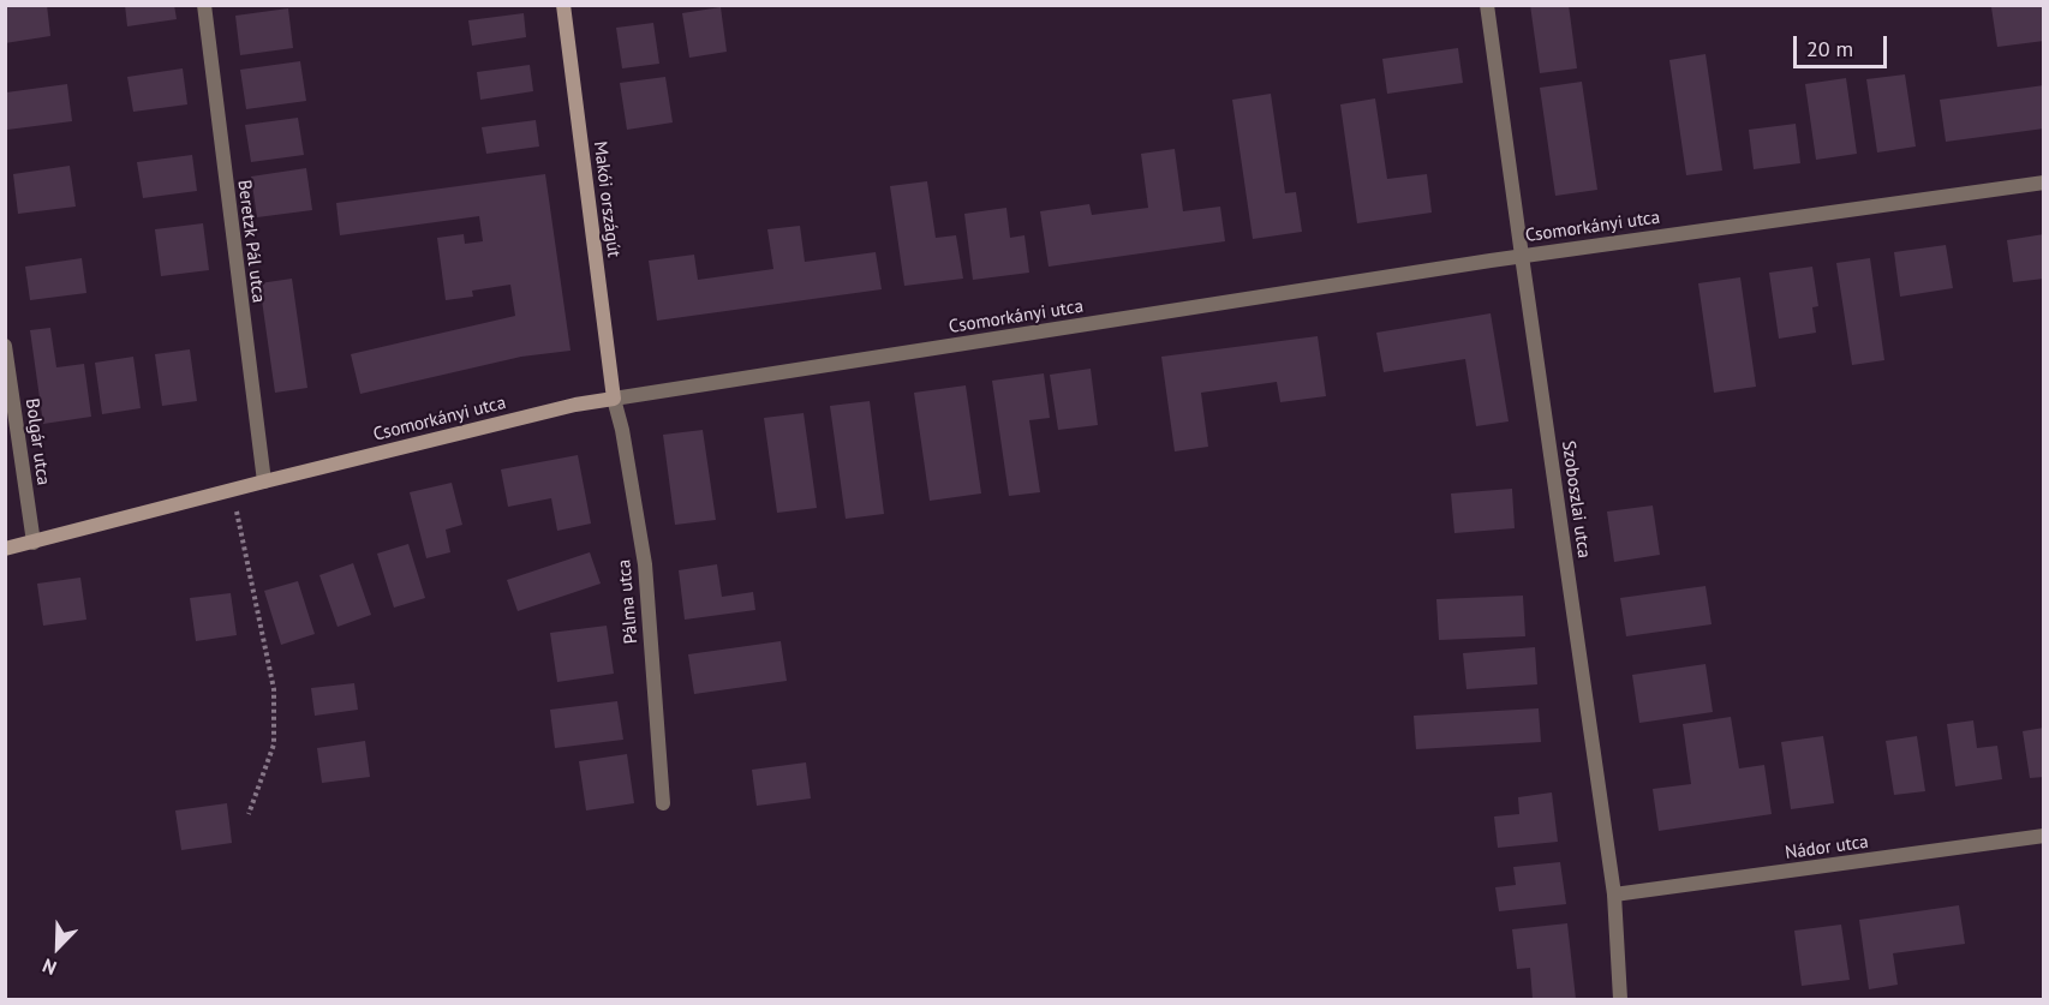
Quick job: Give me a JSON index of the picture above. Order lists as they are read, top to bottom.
{
  "streets": {
    "main road": ["Makói országút", "Csomorkányi utca"],
    "street": [
      "Beretzk Pál utca",
      "Bolgár utca",
      "Szoboszlai utca",
      "Pálma utca",
      "Nádor utca"
    ]
  },
  "crossings": [
    ["Makói országút", "Csomorkányi utca"],
    ["Makói országút", "Pálma utca"],
    ["Csomorkányi utca", "Beretzk Pál utca"],
    ["Csomorkányi utca", "Bolgár utca"],
    ["Csomorkányi utca", "Szoboszlai utca"],
    ["Csomorkányi utca", "Pálma utca"],
    ["Szoboszlai utca", "Nádor utca"]
  ],
  "scale_bar": "20 m",
  "north": "bottom left"
}
